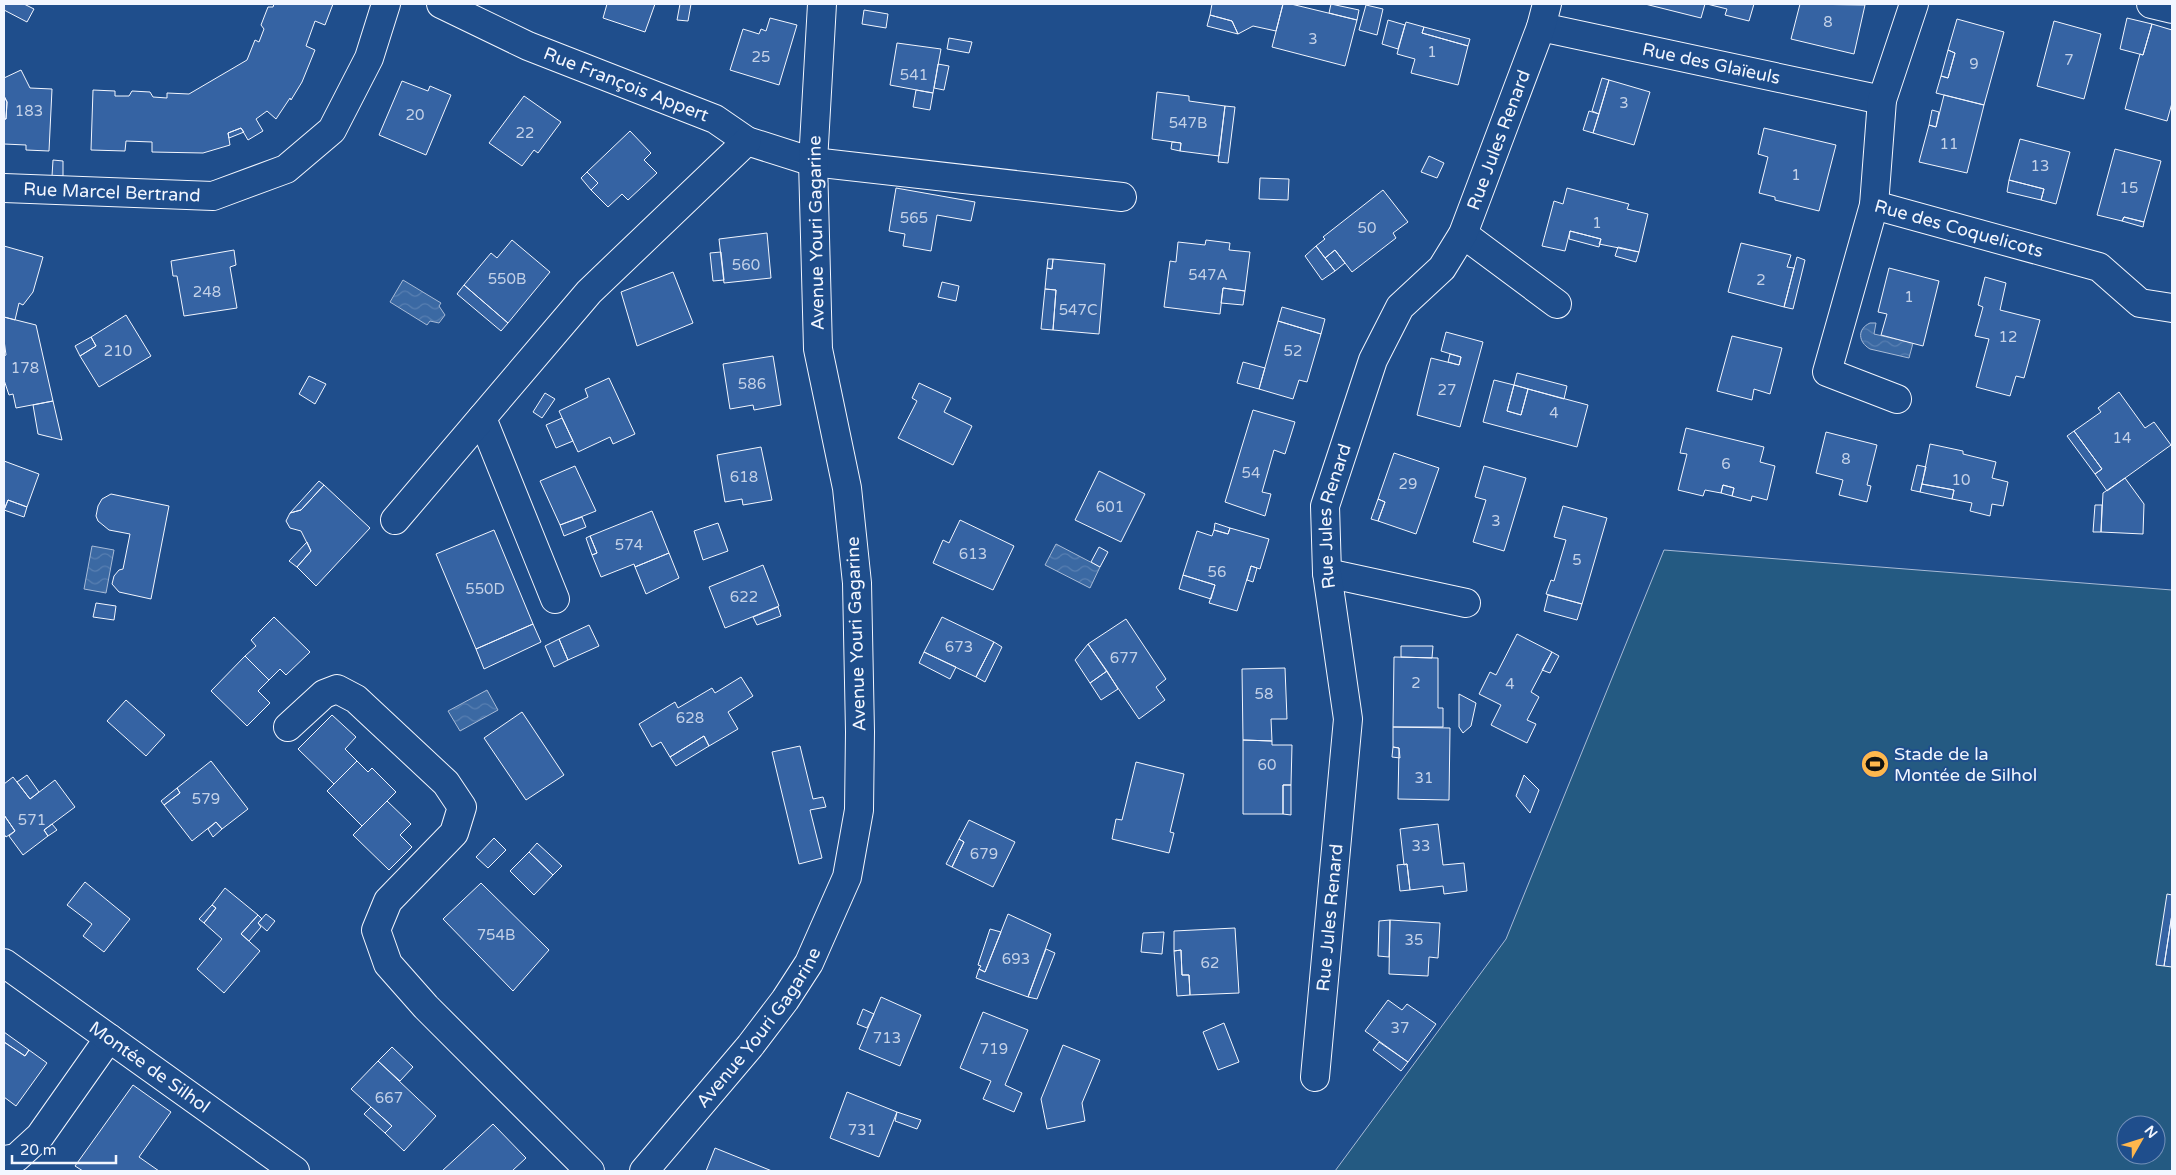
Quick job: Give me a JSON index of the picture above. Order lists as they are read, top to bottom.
{
  "streets": {
    "street": [
      "Rue des Glaïeuls",
      "Rue François Appert",
      "Rue Jules Renard",
      "Rue Marcel Bertrand",
      "Rue des Coquelicots",
      "Avenue Youri Gagarine",
      "Montée de Silhol"
    ]
  },
  "crossings": [
    ["Rue des Glaïeuls", "Rue Jules Renard"],
    ["Rue des Glaïeuls", "Rue des Coquelicots"],
    ["Rue François Appert", "Avenue Youri Gagarine"]
  ],
  "places": {
    "sports": ["Stade de la Montée de Silhol"]
  },
  "house_numbers": [
    "8",
    "3",
    "1",
    "25",
    "7",
    "9",
    "541",
    "3",
    "183",
    "20",
    "547B",
    "22",
    "11",
    "13",
    "1",
    "15",
    "565",
    "1",
    "50",
    "560",
    "547A",
    "550B",
    "2",
    "248",
    "1",
    "547C",
    "12",
    "210",
    "52",
    "178",
    "586",
    "27",
    "4",
    "14",
    "8",
    "6",
    "54",
    "618",
    "10",
    "29",
    "601",
    "3",
    "574",
    "613",
    "5",
    "56",
    "550D",
    "622",
    "673",
    "677",
    "2",
    "4",
    "58",
    "628",
    "60",
    "31",
    "579",
    "571",
    "33",
    "679",
    "754B",
    "35",
    "693",
    "62",
    "37",
    "713",
    "719",
    "667",
    "731"
  ],
  "scale_bar": "20 m",
  "north": "top right"
}
